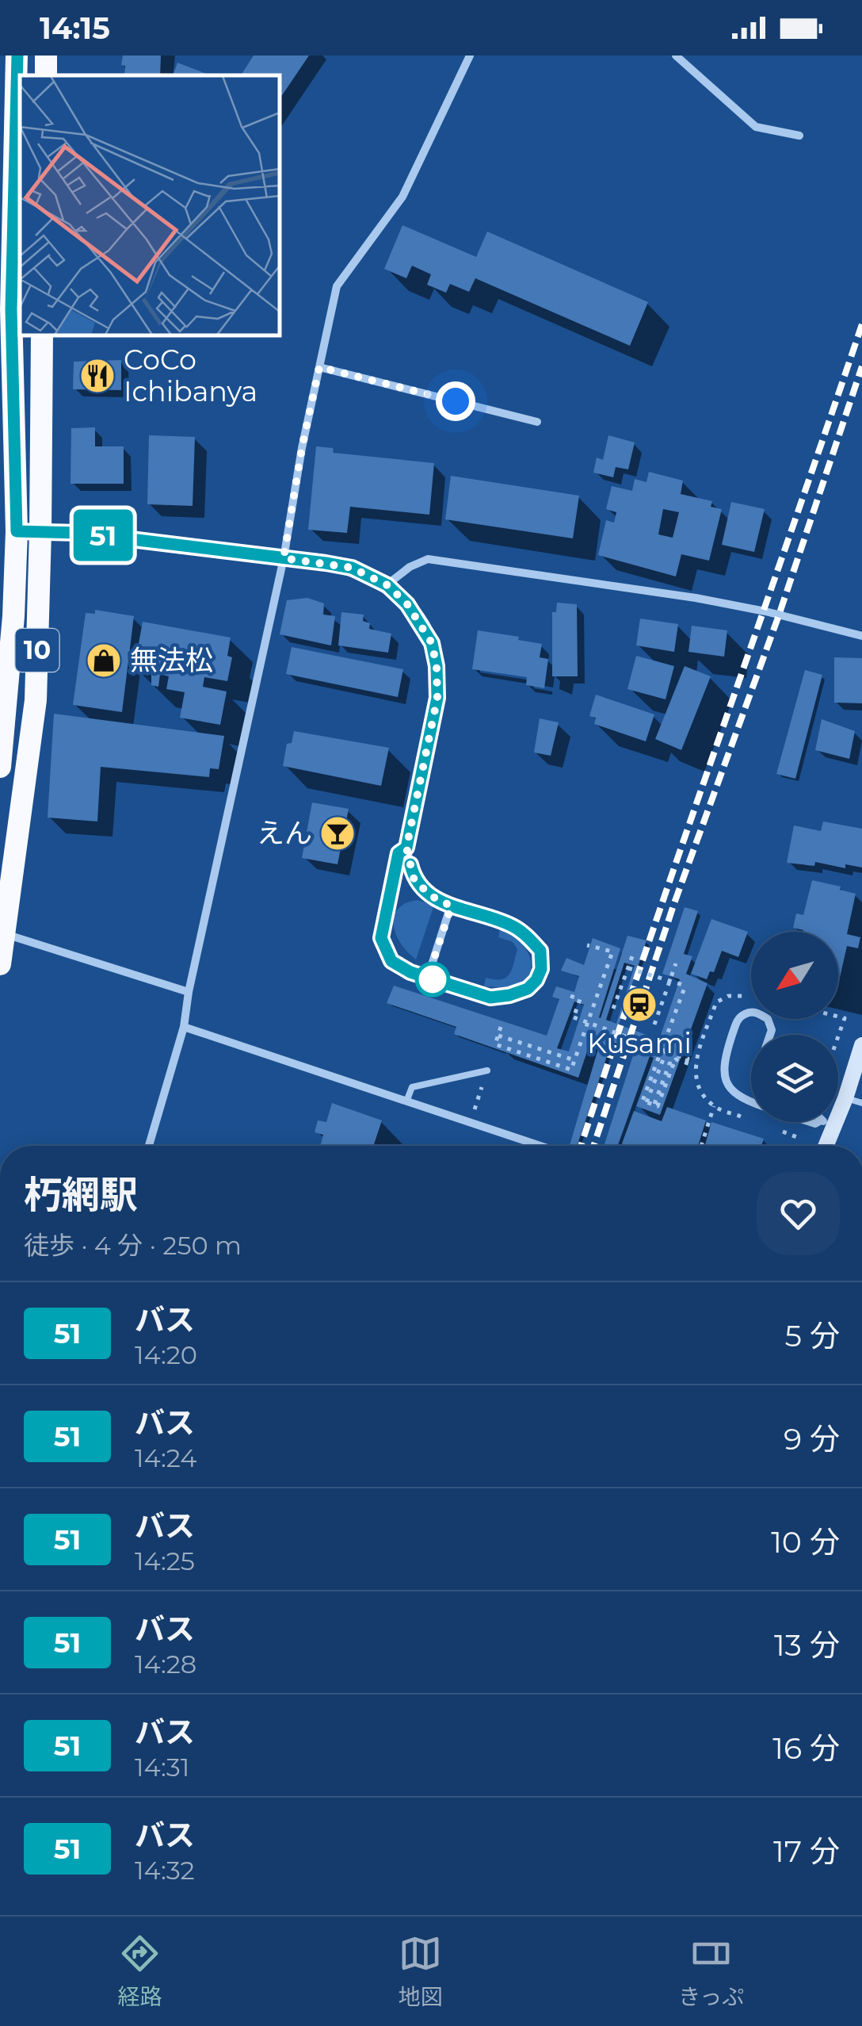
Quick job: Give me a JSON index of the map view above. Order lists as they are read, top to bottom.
{
  "streets": {
    "highway": ["10"]
  },
  "places": {
    "restaurant": ["CoCo Ichibanya"],
    "shop": ["無法松"],
    "bar": ["えん"],
    "station": ["Kusami"]
  },
  "lines": ["bus line 51"],
  "north": "bottom left",
  "page": {
    "status": "14:15",
    "on_map": "51",
    "heading": ["朽網駅", "徒歩 · 4 分 · 250 m"],
    "list": [
      {
        "mark": "51",
        "name": "バス",
        "note": "14:20",
        "value": "5 分"
      },
      {
        "mark": "51",
        "name": "バス",
        "note": "14:24",
        "value": "9 分"
      },
      {
        "mark": "51",
        "name": "バス",
        "note": "14:25",
        "value": "10 分"
      },
      {
        "mark": "51",
        "name": "バス",
        "note": "14:28",
        "value": "13 分"
      },
      {
        "mark": "51",
        "name": "バス",
        "note": "14:31",
        "value": "16 分"
      },
      {
        "mark": "51",
        "name": "バス",
        "note": "14:32",
        "value": "17 分"
      }
    ],
    "tabs": ["経路", "地図", "きっぷ"]
  }
}
